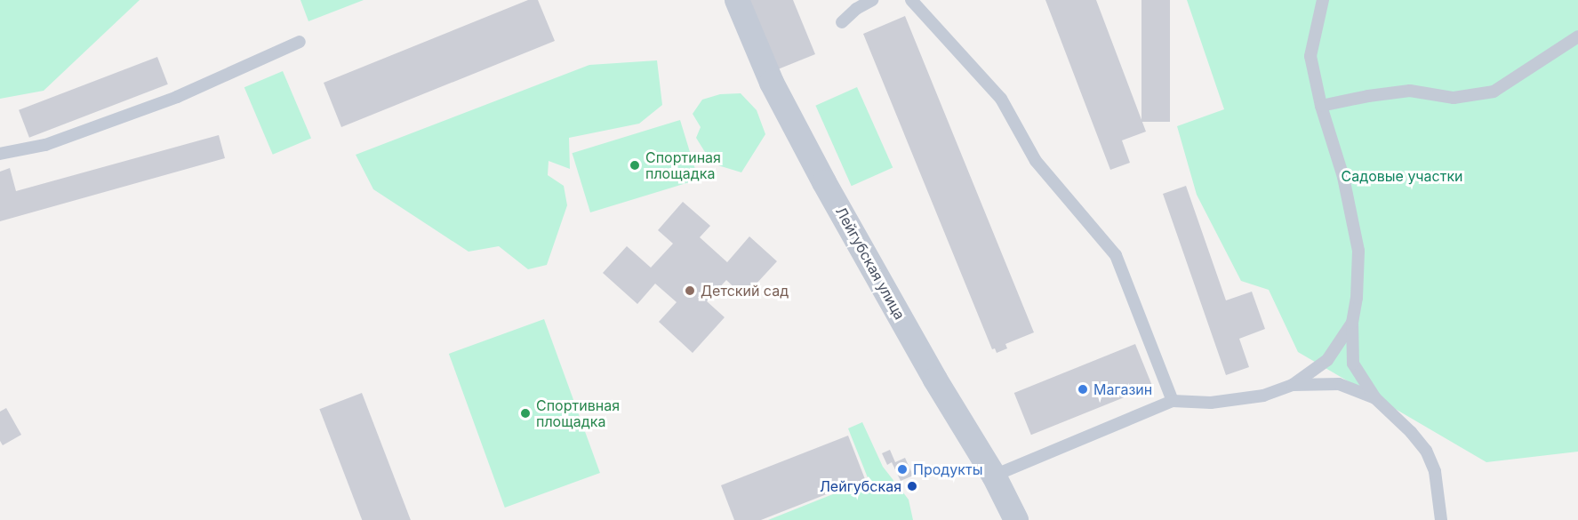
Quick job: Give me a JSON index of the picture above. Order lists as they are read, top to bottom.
{
  "streets": {
    "street": ["Лейгубская улица"]
  },
  "parks": ["Садовые участки"],
  "places": [
    "Спортиная площадка",
    "Детский сад",
    "Магазин",
    "Спортивная площадка",
    "Продукты",
    "Лейгубская"
  ]
}
